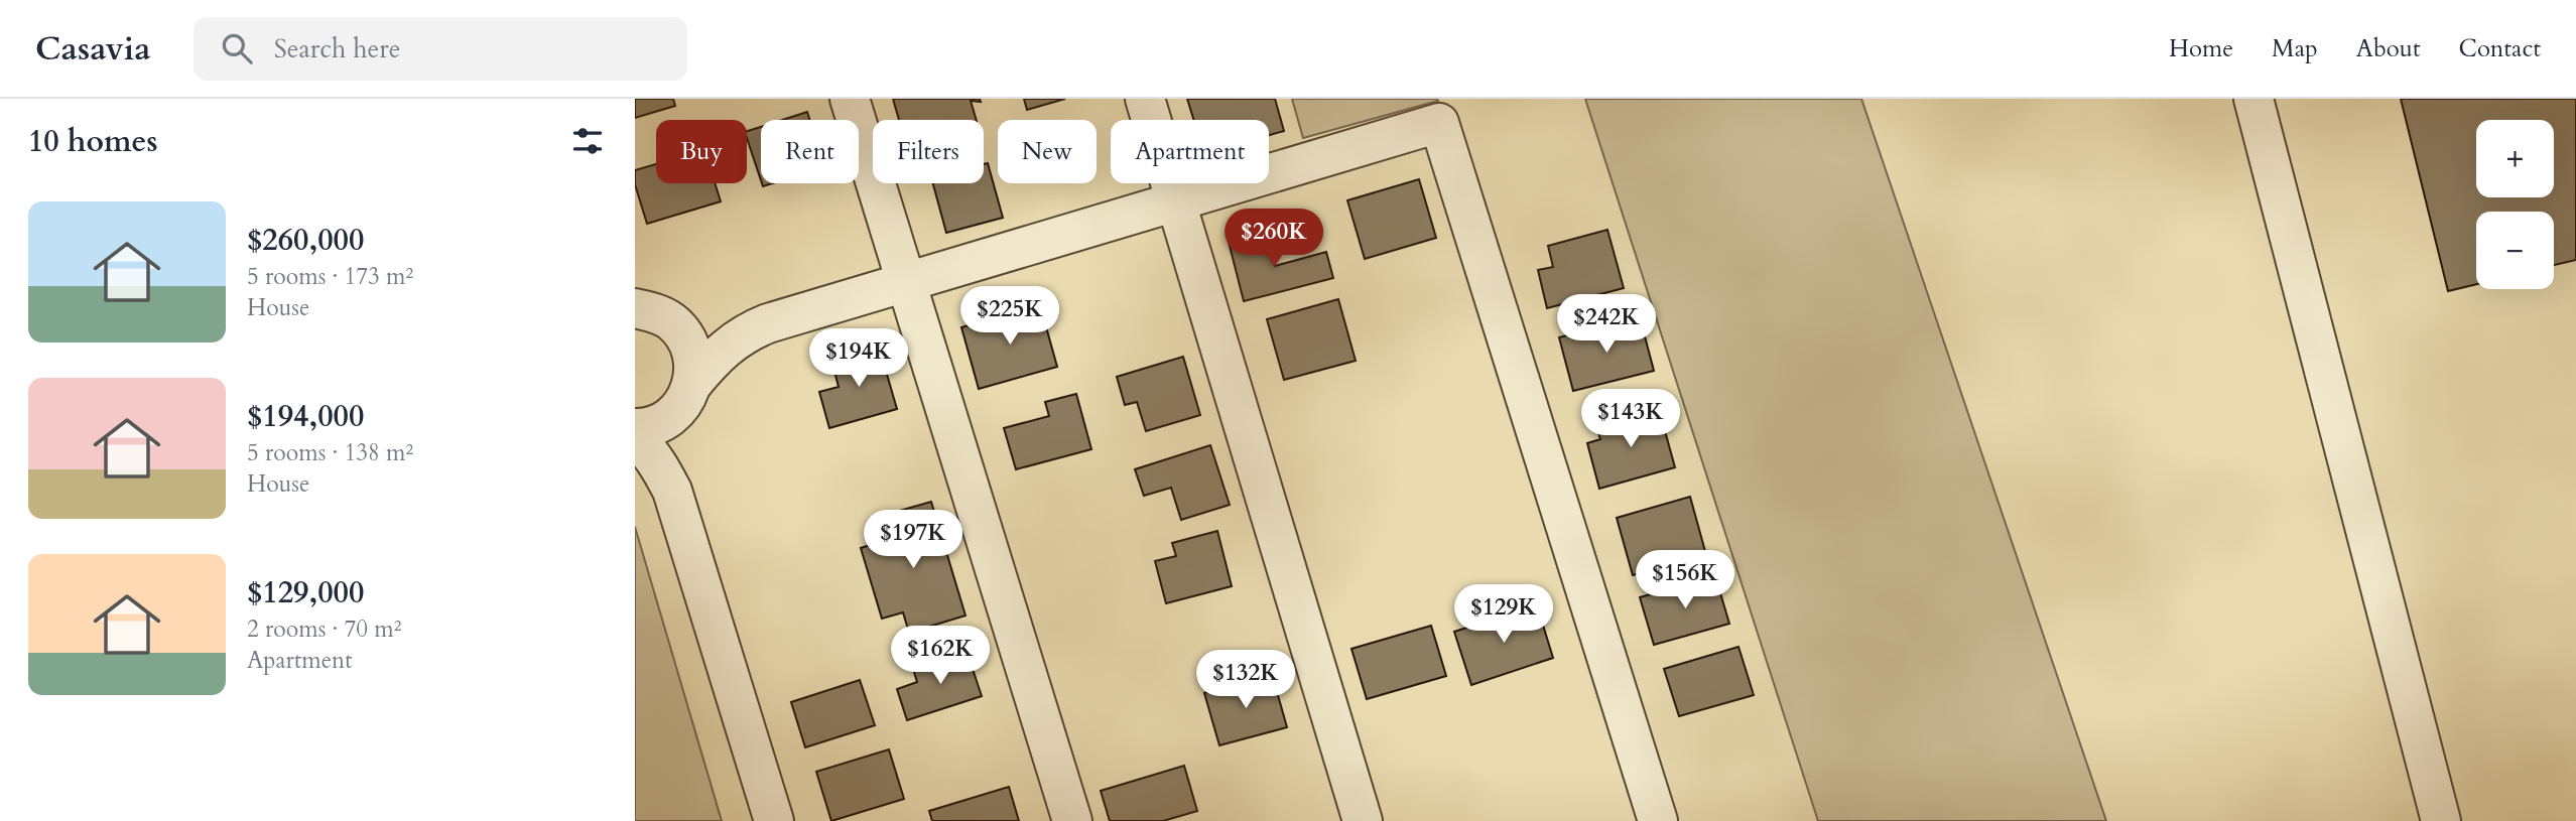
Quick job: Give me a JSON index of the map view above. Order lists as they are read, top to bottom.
{
  "page": {
    "header": "Casavia",
    "search": "Search here",
    "nav": [
      "Home",
      "Map",
      "About",
      "Contact"
    ],
    "heading": "10 homes",
    "map_buttons": ["+", "−"],
    "chip": [
      "Buy",
      "Rent",
      "Filters",
      "New",
      "Apartment"
    ],
    "list": [
      {
        "name": "$260,000",
        "note": "5 rooms · 173 m² · House"
      },
      {
        "name": "$194,000",
        "note": "5 rooms · 138 m² · House"
      },
      {
        "name": "$129,000",
        "note": "2 rooms · 70 m² · Apartment"
      }
    ],
    "price": [
      "$260K",
      "$225K",
      "$242K",
      "$194K",
      "$143K",
      "$197K",
      "$156K",
      "$129K",
      "$162K",
      "$132K"
    ]
  }
}
